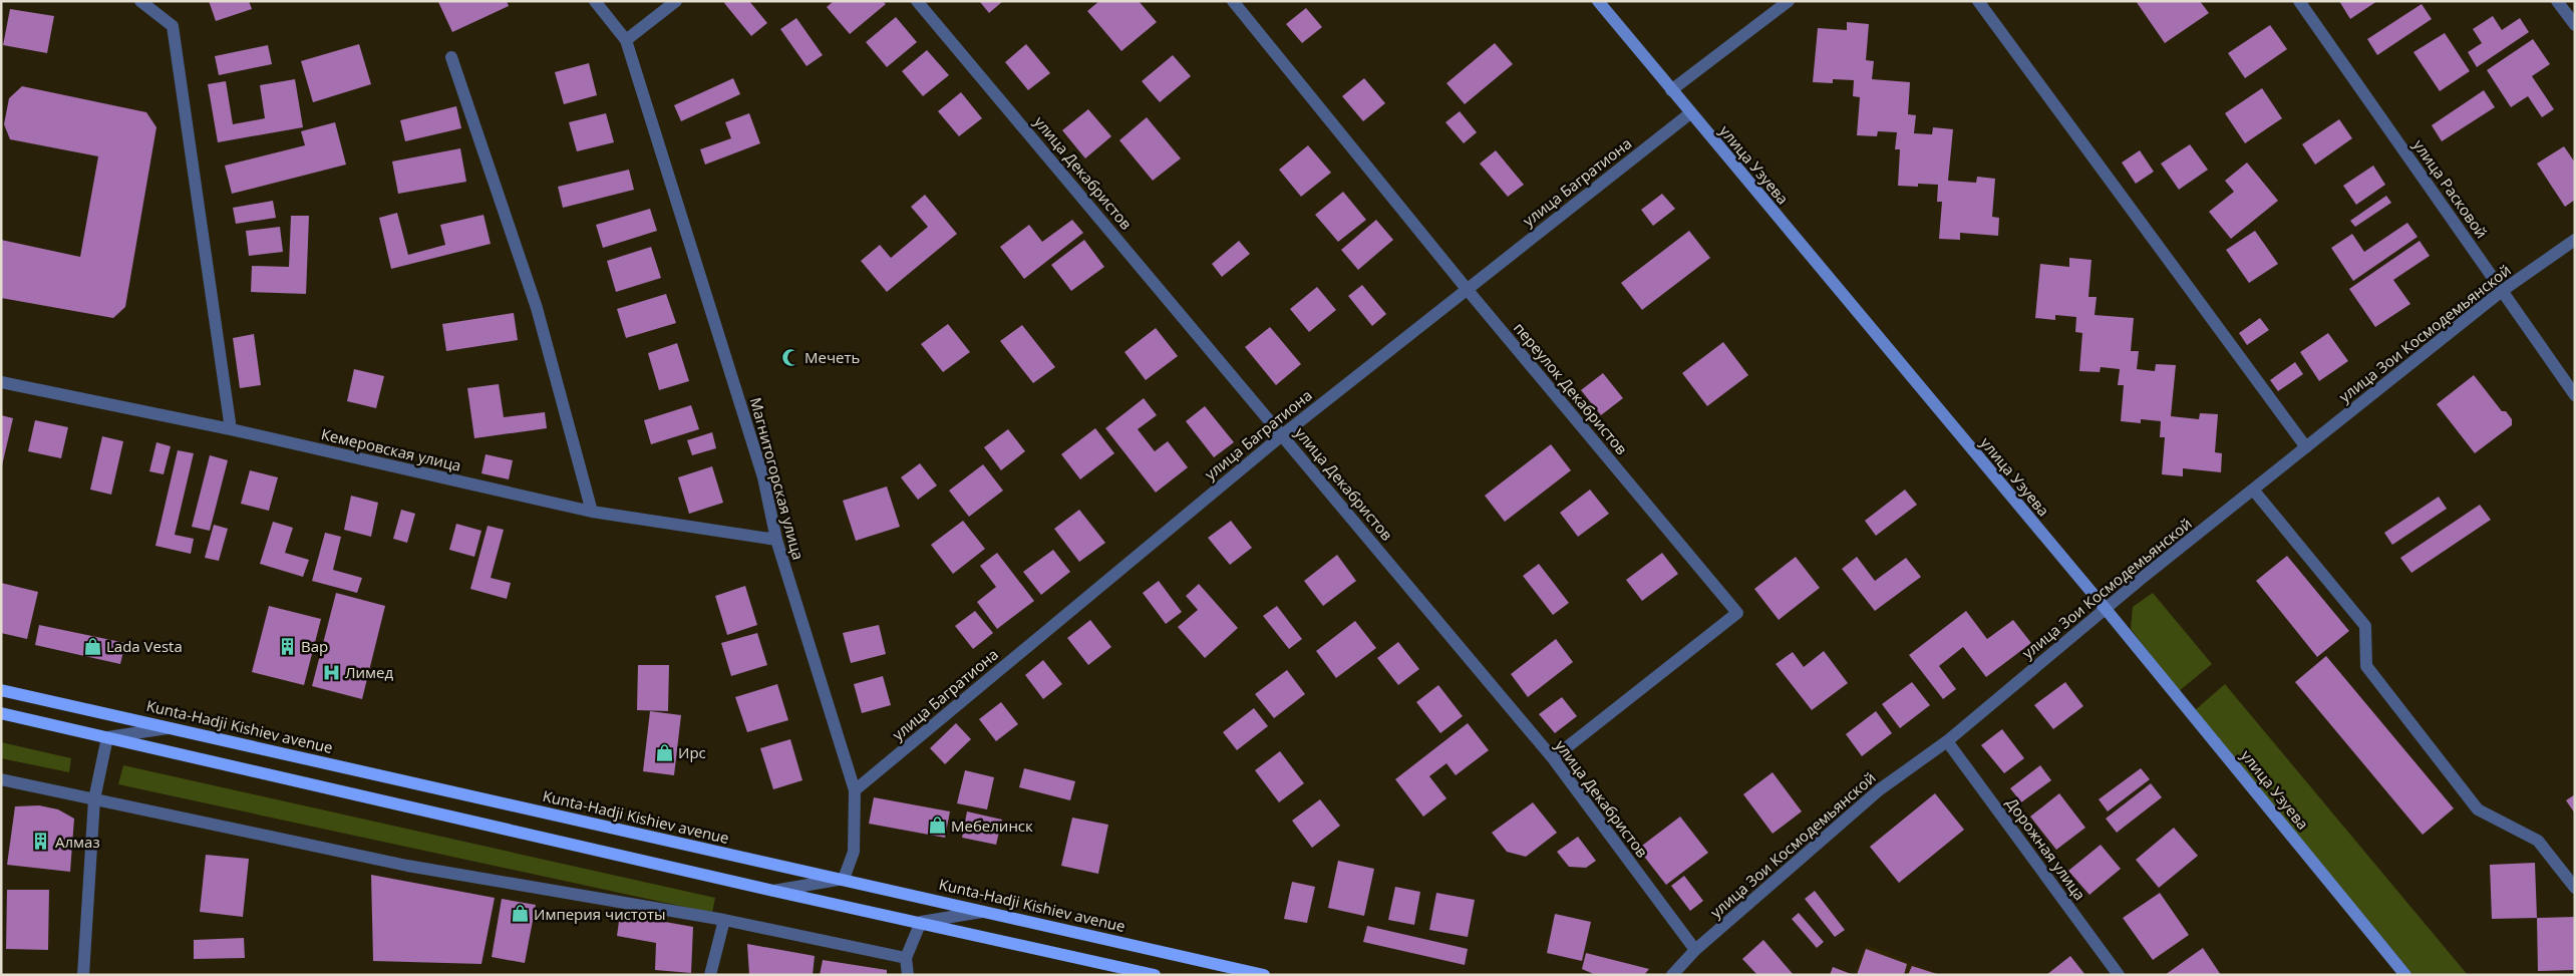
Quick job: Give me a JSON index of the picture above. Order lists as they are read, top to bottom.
{
  "streets": {
    "main road": ["улица Узуева", "Kunta-Hadji Kishiev avenue"],
    "street": [
      "улица Декабристов",
      "улица Багратиона",
      "улица Расковой",
      "улица Зои Космодемьянской",
      "переулок Декабристов",
      "Кемеровская улица",
      "Магнитогорская улица",
      "Дорожная улица"
    ]
  },
  "crossings": [
    ["улица Узуева", "улица Багратиона"],
    ["улица Узуева", "улица Зои Космодемьянской"],
    ["улица Декабристов", "улица Багратиона"],
    ["улица Декабристов", "улица Зои Космодемьянской"],
    ["улица Декабристов", "переулок Декабристов"],
    ["улица Багратиона", "переулок Декабристов"],
    ["улица Багратиона", "Магнитогорская улица"],
    ["улица Расковой", "улица Зои Космодемьянской"],
    ["улица Зои Космодемьянской", "Дорожная улица"],
    ["Кемеровская улица", "Магнитогорская улица"],
    ["Магнитогорская улица", "Kunta-Hadji Kishiev avenue"]
  ],
  "places": {
    "mosque": ["Мечеть"],
    "shop": [
      "Lada Vesta",
      "Ирс",
      "Мебелинск",
      "Империя чистоты"
    ],
    "building": ["Вар", "Алмаз"],
    "hospital": ["Лимед"]
  }
}
